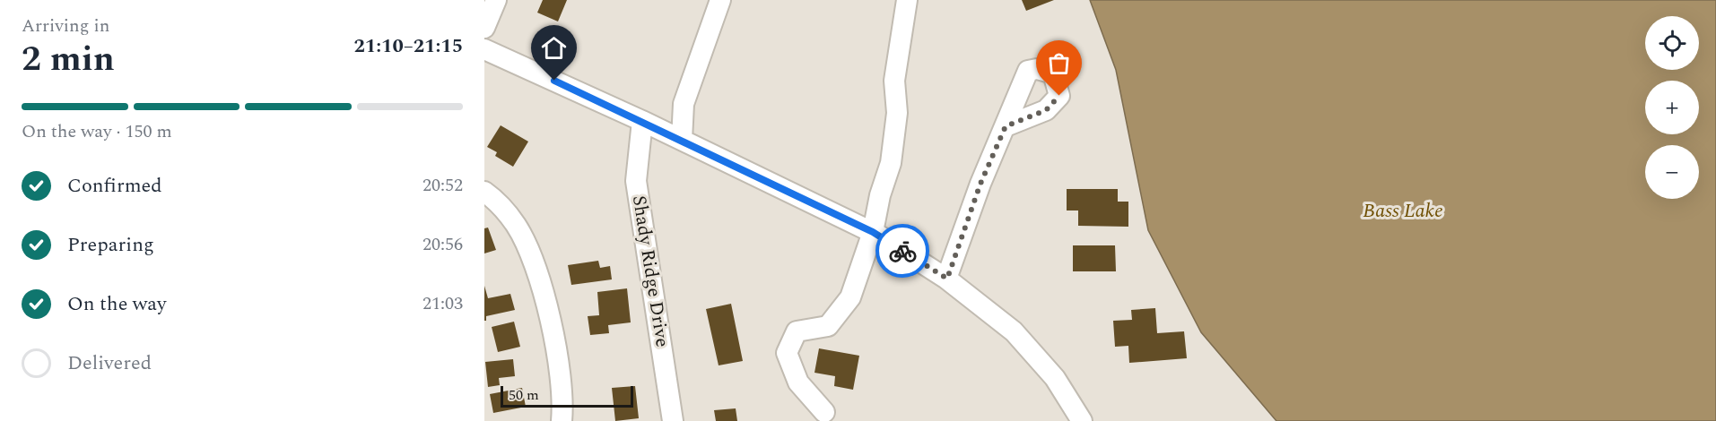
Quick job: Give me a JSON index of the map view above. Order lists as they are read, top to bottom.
{
  "streets": {
    "street": ["Shady Ridge Drive"]
  },
  "water": ["Bass Lake"],
  "scale_bar": "50 m",
  "page": {
    "heading": ["2 min", "Arriving in", "21:10–21:15"],
    "map_buttons": ["+", "−"],
    "bar": "On the way · 150 m",
    "list": [
      ["Confirmed", "20:52"],
      ["Preparing", "20:56"],
      ["On the way", "21:03"],
      "Delivered"
    ],
    "scale": "50 m"
  }
}
